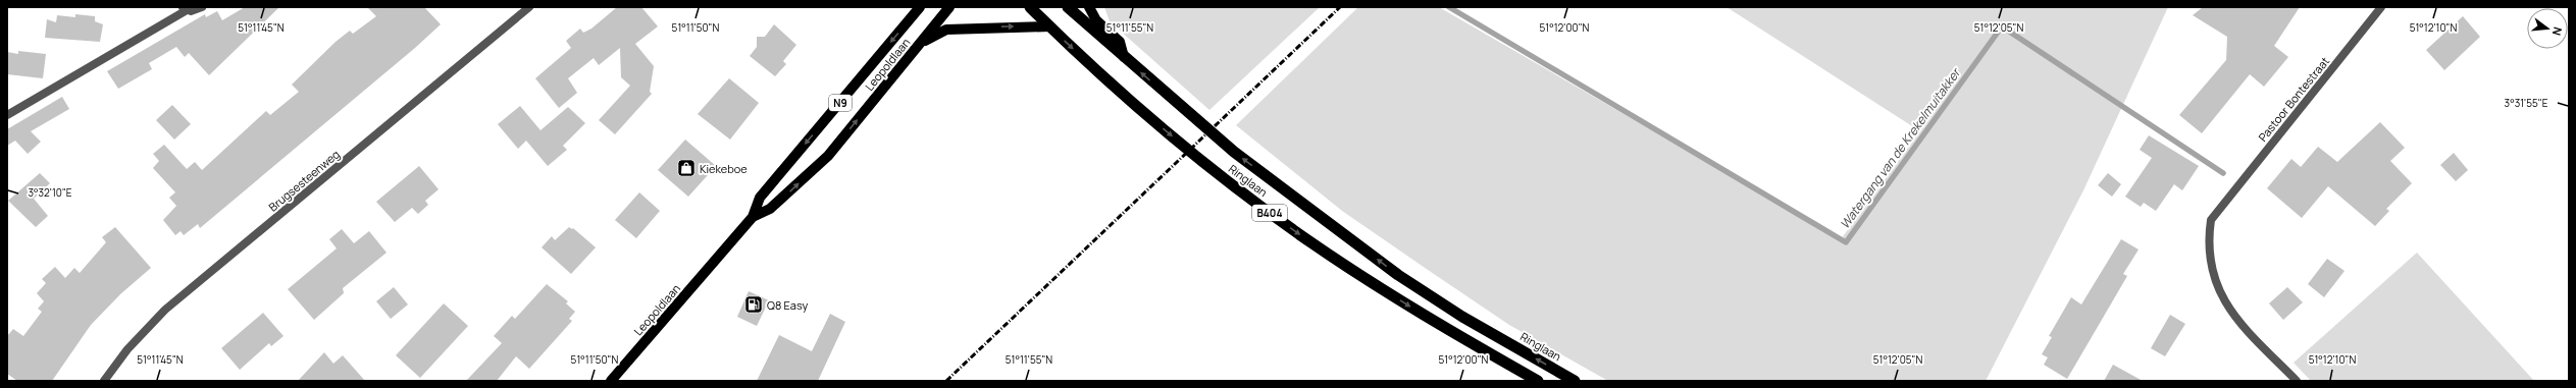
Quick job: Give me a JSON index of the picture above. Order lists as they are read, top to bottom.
{
  "streets": {
    "highway": ["Ringlaan", "B404"],
    "main road": ["Leopoldlaan", "N9"],
    "street": ["Pastoor Bontestraat", "Brugsesteenweg"]
  },
  "water": ["Watergang van de Krekelmuitakker"],
  "places": {
    "shop": ["Kiekeboe"],
    "fuel station": ["Q8 Easy"]
  },
  "north": "right",
  "coordinates": [
    "51°11'45\"N",
    "51°11'50\"N",
    "51°11'55\"N",
    "51°12'00\"N",
    "51°12'05\"N",
    "51°12'10\"N",
    "3°31'55\"E",
    "3°32'10\"E"
  ]
}
